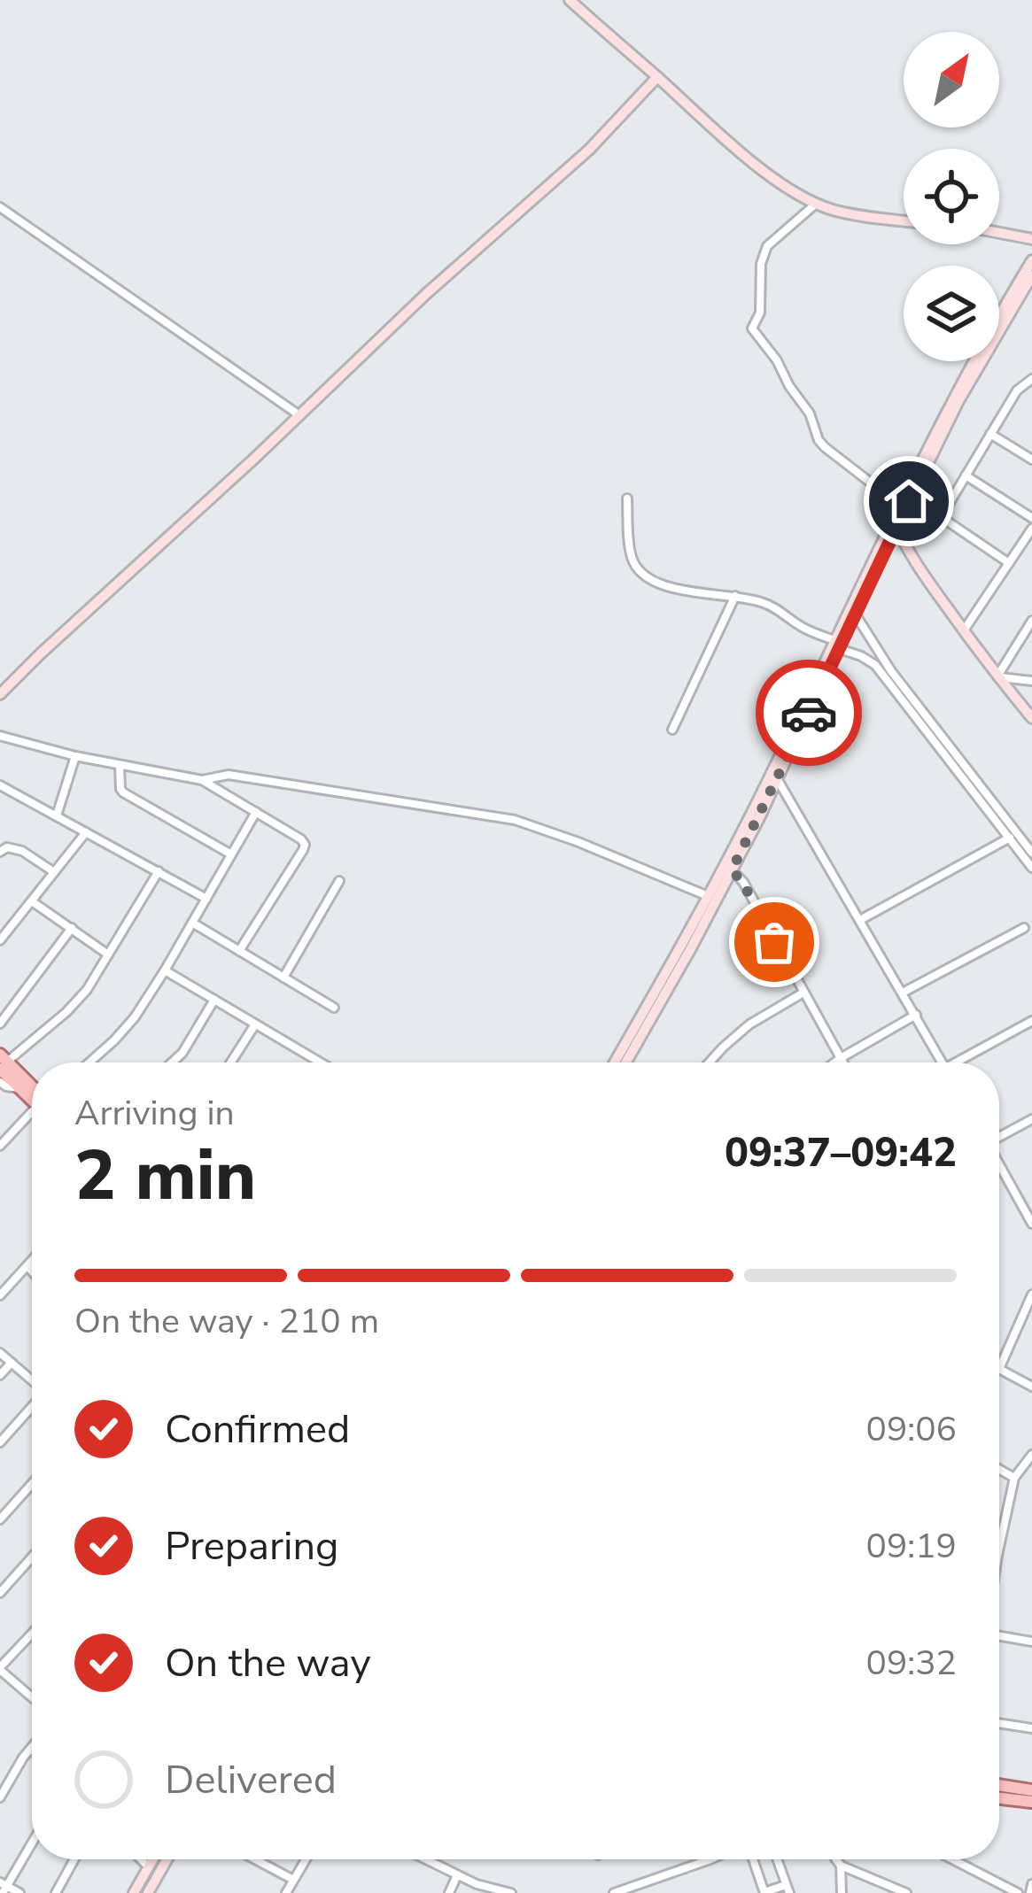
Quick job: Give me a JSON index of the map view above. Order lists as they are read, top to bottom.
{
  "north": "top right",
  "page": {
    "heading": ["2 min", "Arriving in", "09:37–09:42"],
    "bar": "On the way · 210 m",
    "list": [
      ["Confirmed", "09:06"],
      ["Preparing", "09:19"],
      ["On the way", "09:32"],
      "Delivered"
    ]
  }
}
